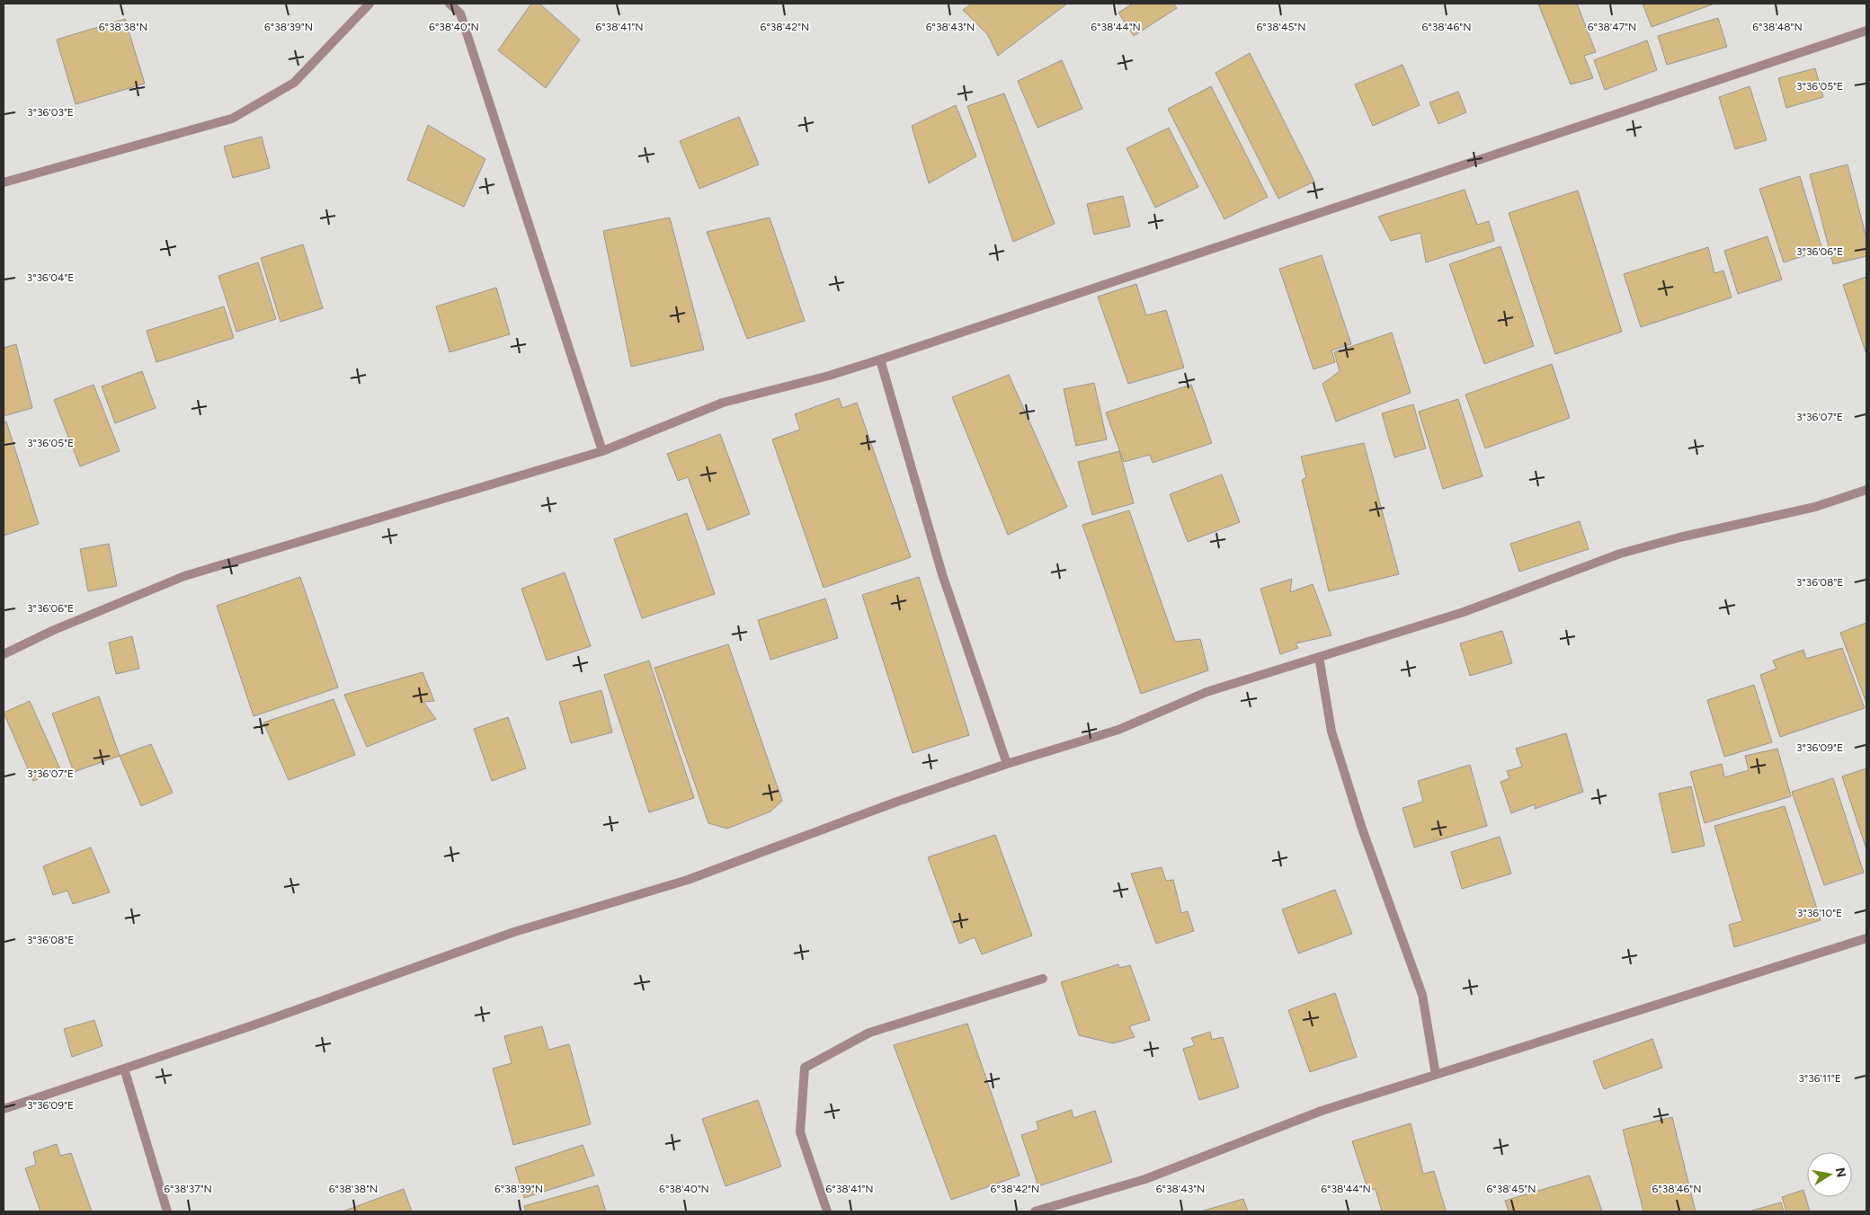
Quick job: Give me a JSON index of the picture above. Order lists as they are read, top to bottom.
{
  "north": "right",
  "coordinates": [
    "6°38'38\"N",
    "6°38'39\"N",
    "6°38'40\"N",
    "6°38'41\"N",
    "6°38'42\"N",
    "6°38'43\"N",
    "6°38'44\"N",
    "6°38'45\"N",
    "6°38'46\"N",
    "6°38'47\"N",
    "6°38'48\"N",
    "3°36'05\"E",
    "3°36'03\"E",
    "3°36'06\"E",
    "3°36'04\"E",
    "3°36'07\"E",
    "3°36'08\"E",
    "3°36'09\"E",
    "3°36'10\"E",
    "3°36'11\"E",
    "6°38'37\"N"
  ]
}
